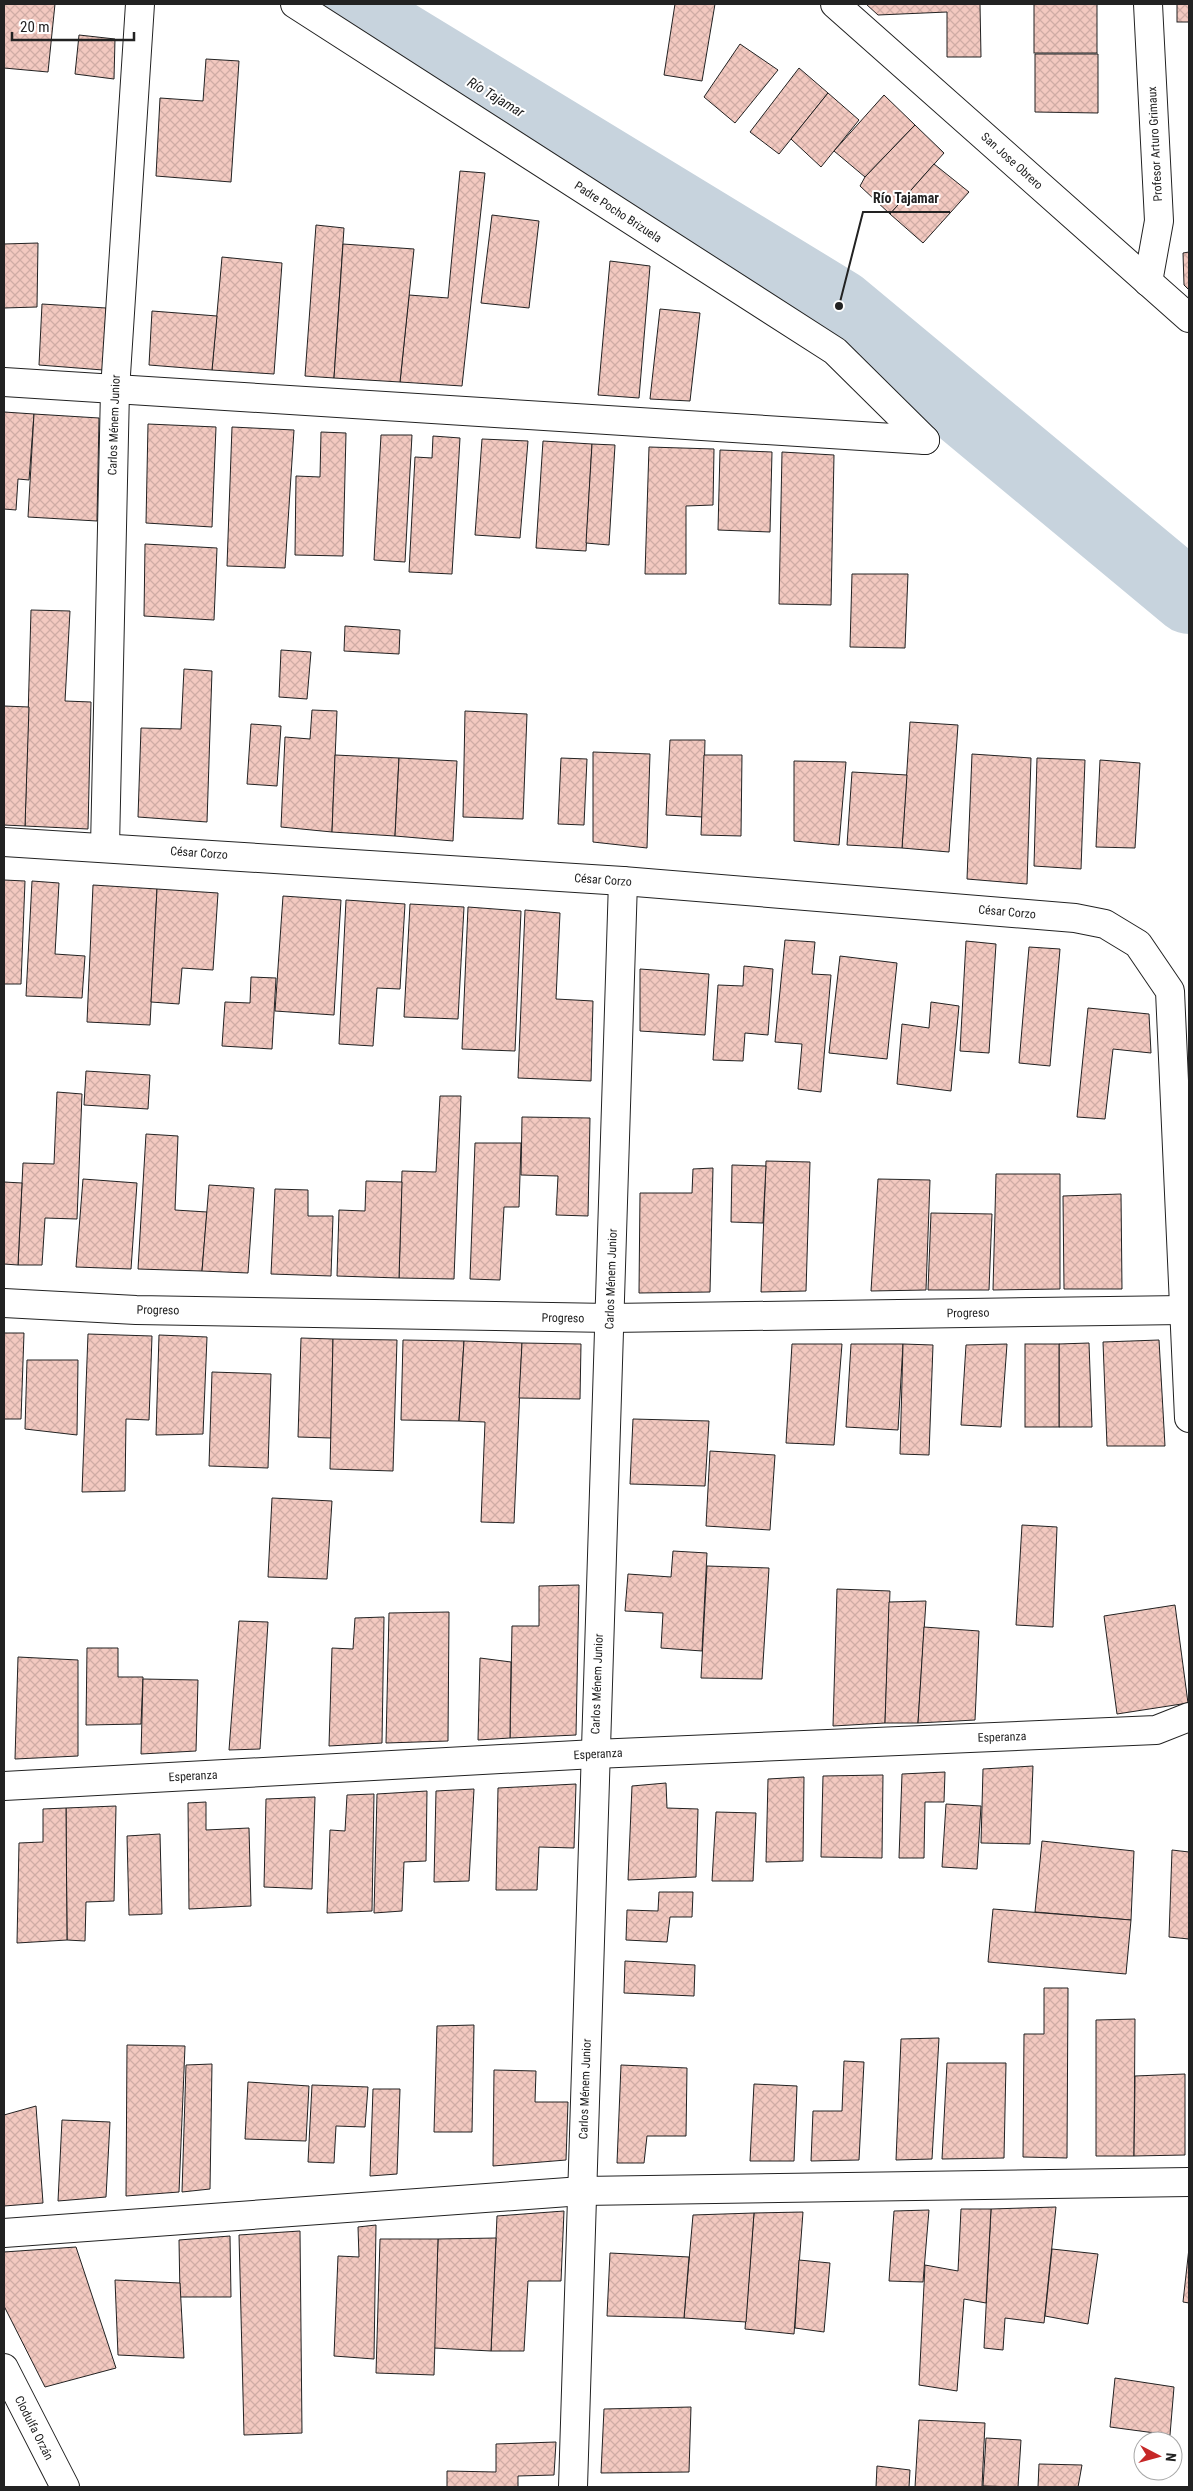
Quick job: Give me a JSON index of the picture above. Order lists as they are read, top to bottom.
{
  "streets": {
    "street": [
      "Profesor Arturo Grimaux",
      "San Jose Obrero",
      "Padre Pocho Brizuela",
      "Carlos Ménem Junior",
      "César Corzo",
      "Progreso",
      "Esperanza",
      "Clodulfa Orzán"
    ]
  },
  "crossings": [
    ["Profesor Arturo Grimaux", "San Jose Obrero"],
    ["Padre Pocho Brizuela", "Carlos Ménem Junior"],
    ["Carlos Ménem Junior", "César Corzo"],
    ["Carlos Ménem Junior", "Progreso"],
    ["Carlos Ménem Junior", "Esperanza"],
    ["César Corzo", "Progreso"]
  ],
  "water": ["Río Tajamar"],
  "places": ["Río Tajamar"],
  "scale_bar": "20 m",
  "north": "right"
}
